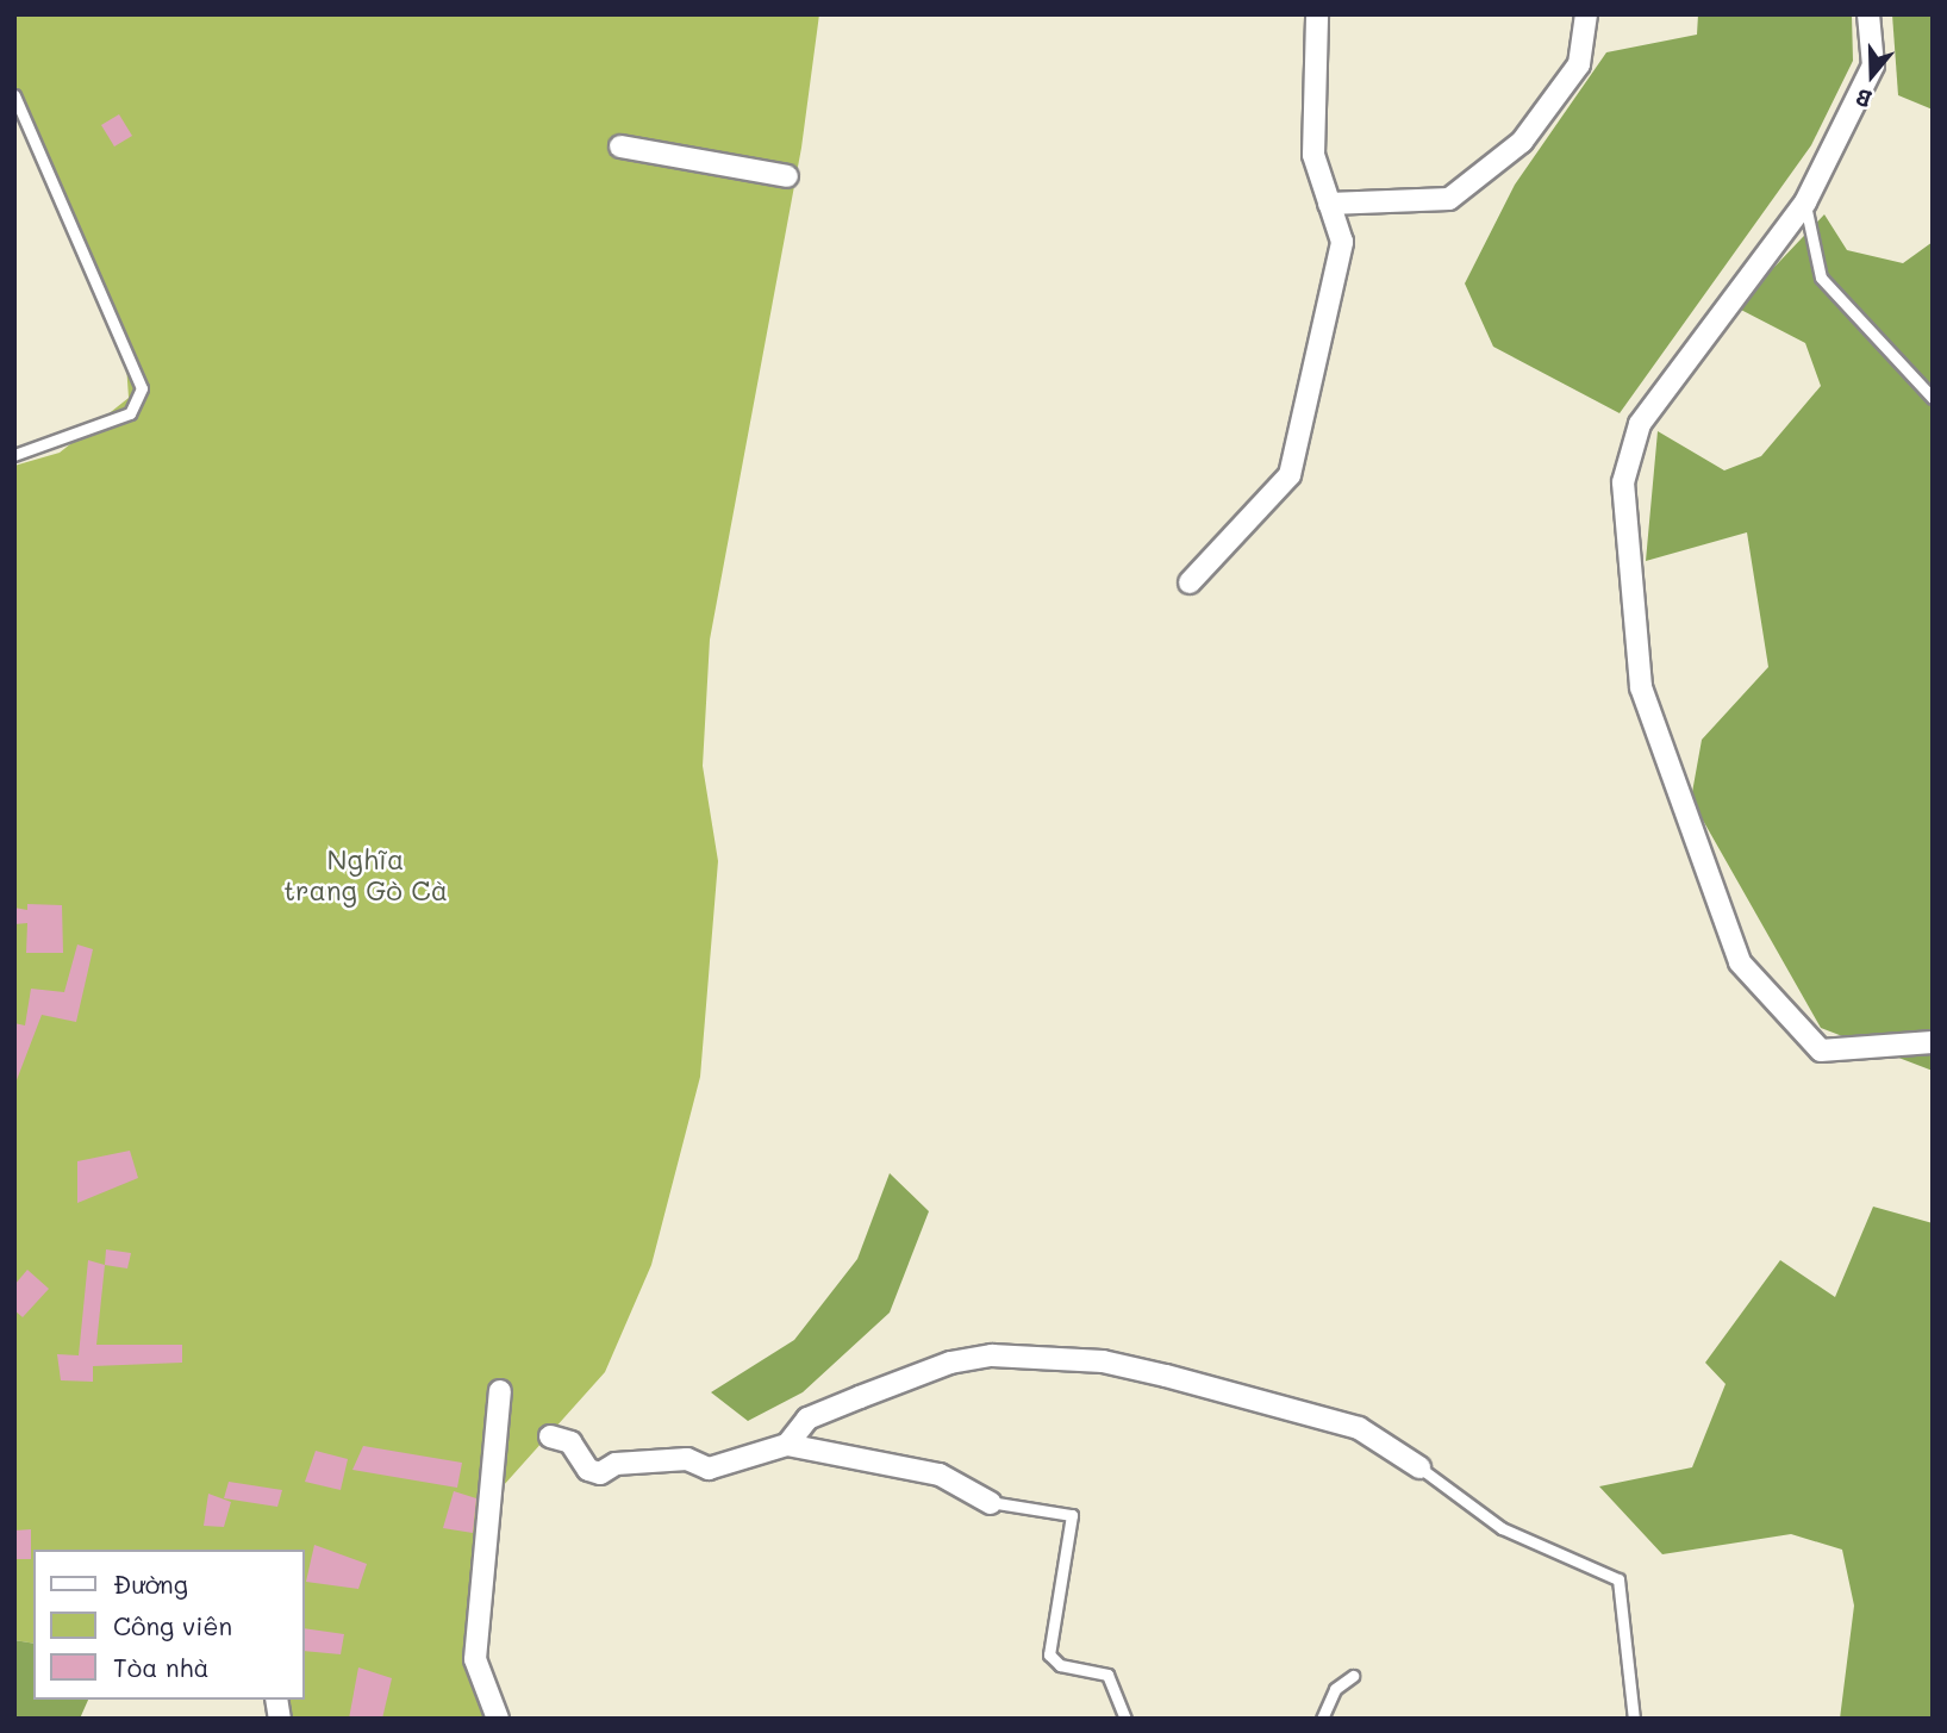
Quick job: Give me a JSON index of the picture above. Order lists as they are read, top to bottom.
{
  "parks": ["Nghĩa trang Gò Cà"],
  "legend": ["Đường", "Công viên", "Tòa nhà"],
  "north": "bottom"
}
